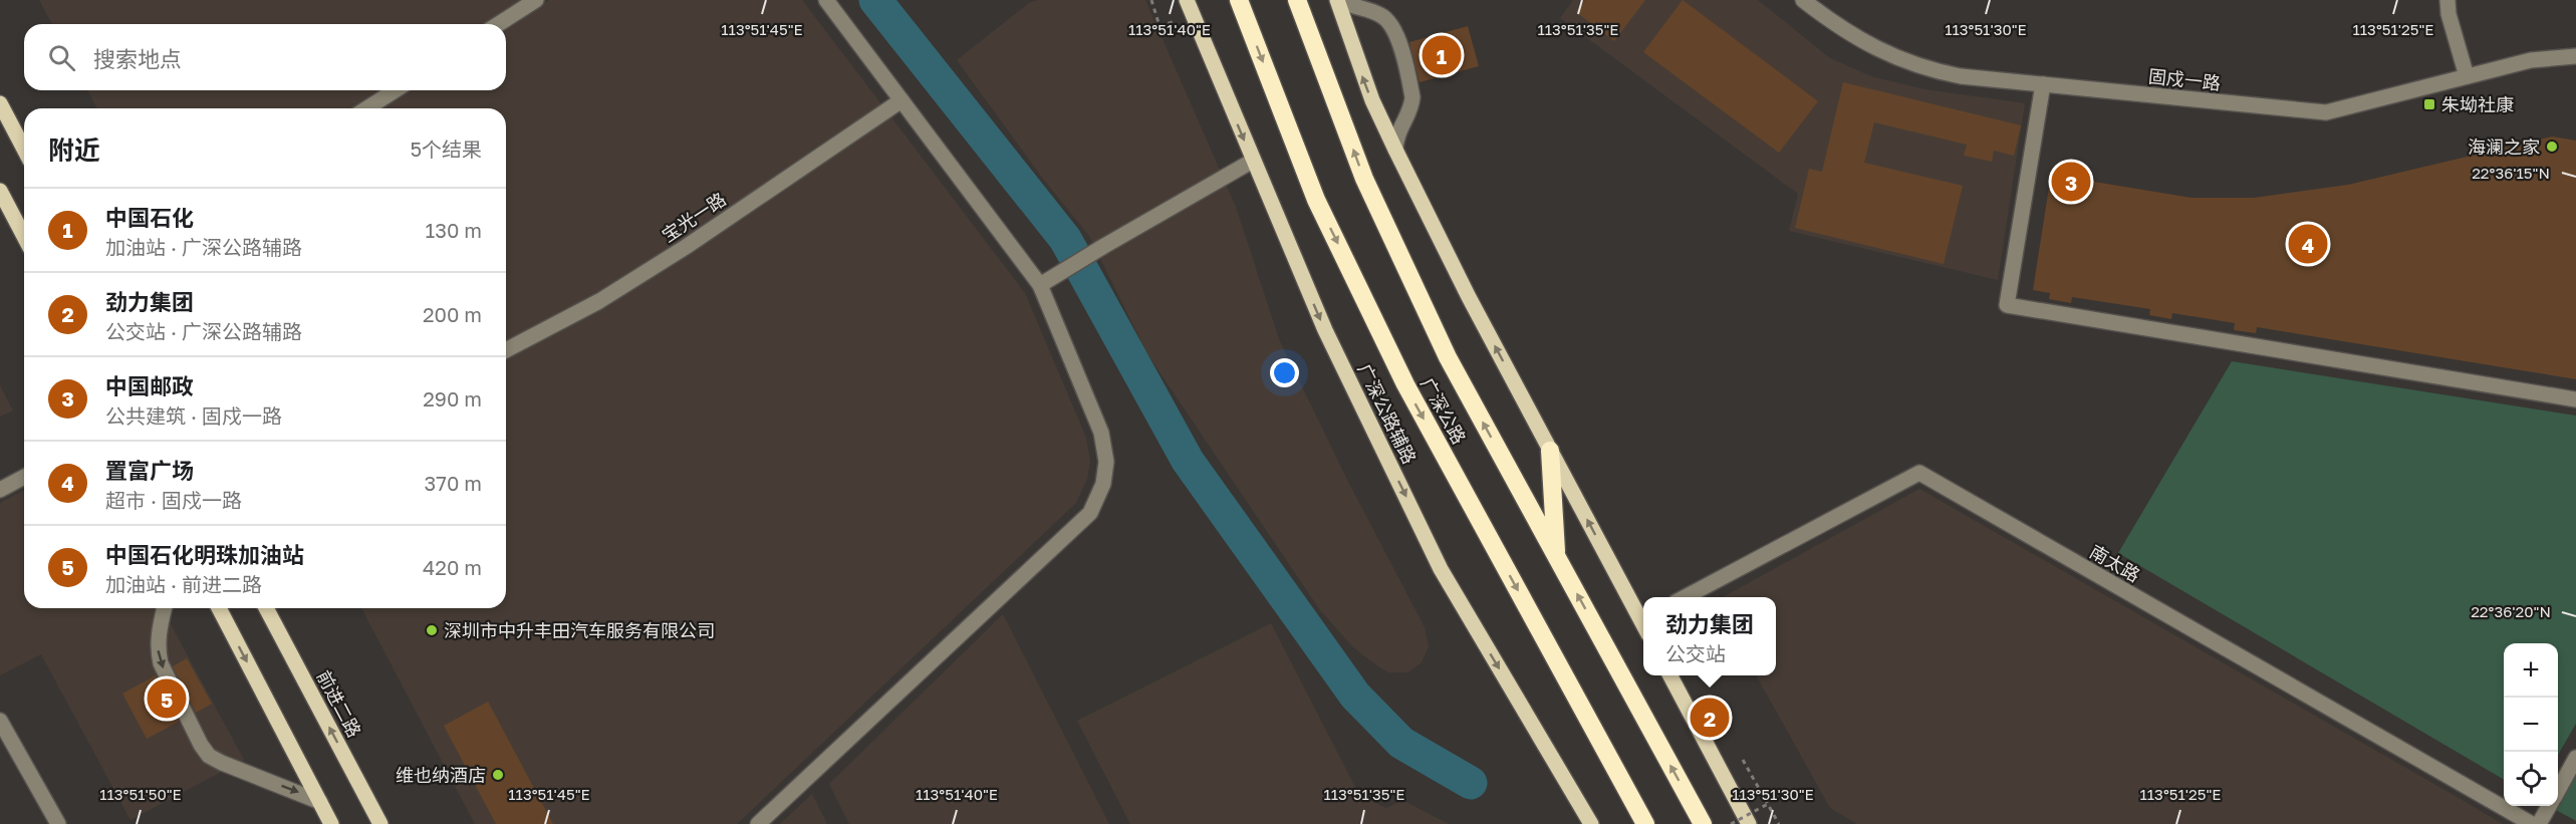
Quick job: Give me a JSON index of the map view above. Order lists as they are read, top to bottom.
{
  "streets": {
    "highway": ["广深公路"],
    "main road": ["广深公路辅路", "前进二路"],
    "street": ["固戍一路", "宝光一路", "南太路"]
  },
  "one_way": ["广深公路辅路"],
  "places": {
    "transit": ["朱坳社康"],
    "other": ["海澜之家", "深圳市中升丰田汽车服务有限公司", "维也纳酒店"]
  },
  "page": {
    "search": "搜索地点",
    "pins": [
      "1",
      "3",
      "4",
      "5",
      "2"
    ],
    "heading": ["附近", "5个结果"],
    "list": [
      {
        "mark": "1",
        "name": "中国石化",
        "note": "加油站 · 广深公路辅路",
        "value": "130 m"
      },
      {
        "mark": "2",
        "name": "劲力集团",
        "note": "公交站 · 广深公路辅路",
        "value": "200 m"
      },
      {
        "mark": "3",
        "name": "中国邮政",
        "note": "公共建筑 · 固戍一路",
        "value": "290 m"
      },
      {
        "mark": "4",
        "name": "置富广场",
        "note": "超市 · 固戍一路",
        "value": "370 m"
      },
      {
        "mark": "5",
        "name": "中国石化明珠加油站",
        "note": "加油站 · 前进二路",
        "value": "420 m"
      }
    ],
    "popup": ["劲力集团", "公交站"],
    "map_buttons": ["+", "−"]
  },
  "coordinates": [
    "113°51'45\"E",
    "113°51'40\"E",
    "113°51'35\"E",
    "113°51'30\"E",
    "113°51'25\"E",
    "22°36'15\"N",
    "22°36'20\"N",
    "113°51'50\"E"
  ]
}
